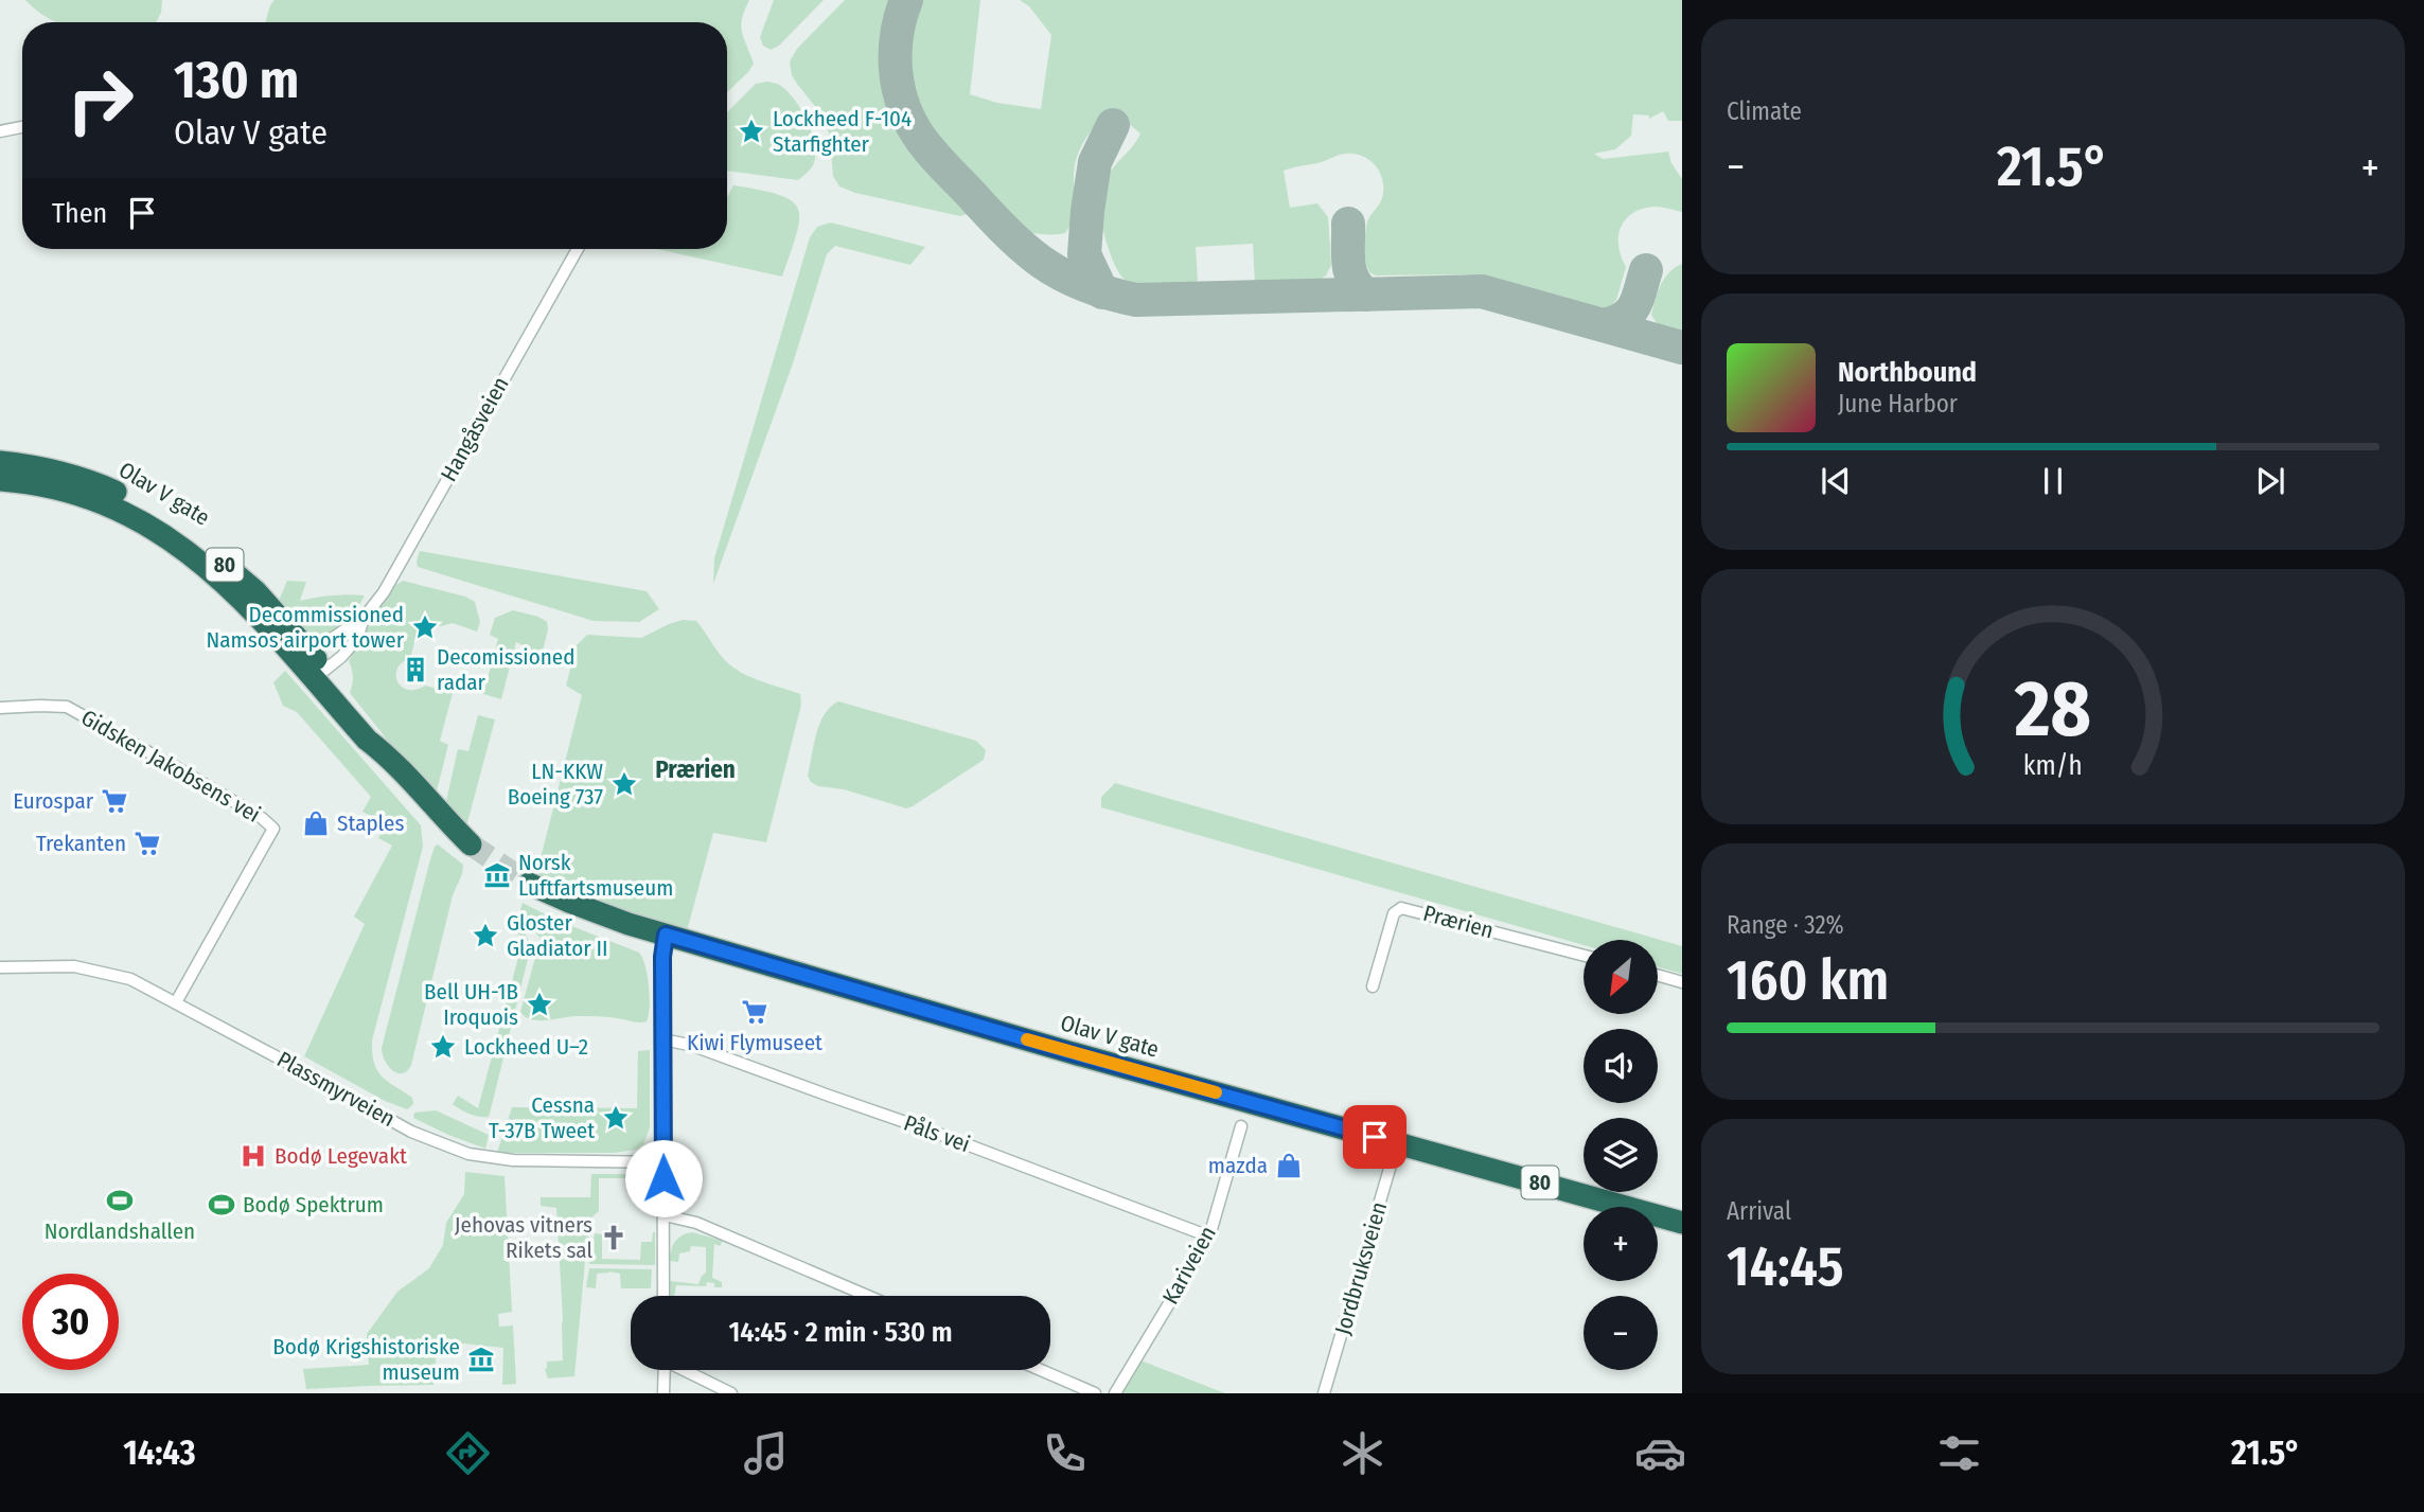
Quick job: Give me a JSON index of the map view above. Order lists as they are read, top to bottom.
{
  "streets": {
    "highway": ["Olav V gate", "80"],
    "street": [
      "Hangåsveien",
      "Gidsken Jakobsens vei",
      "Prærien",
      "Plassmyrveien",
      "Påls vei",
      "Kariveien",
      "Jordbruksveien"
    ]
  },
  "crossings": [
    ["Olav V gate", "Jordbruksveien"],
    ["Gidsken Jakobsens vei", "Plassmyrveien"],
    ["Påls vei", "Kariveien"]
  ],
  "districts": ["Prærien"],
  "places": {
    "place": [
      "Lockheed F-104 Starfighter",
      "Decommissioned Namsos airport tower",
      "LN-KKW Boeing 737",
      "Gloster Gladiator II",
      "Bell UH-1B Iroquois",
      "Lockheed U–2",
      "Cessna T-37B Tweet"
    ],
    "building": ["Decomissioned radar"],
    "supermarket": ["Eurospar", "Trekanten", "Kiwi Flymuseet"],
    "shop": ["Staples", "mazda"],
    "museum": ["Norsk Luftfartsmuseum", "Bodø Krigshistoriske museum"],
    "hospital": ["Bodø Legevakt"],
    "sports": ["Nordlandshallen", "Bodø Spektrum"],
    "church": ["Jehovas vitners Rikets sal"]
  },
  "north": "bottom left",
  "page": {
    "tile": [
      "Climate",
      ["Range · 32%", "160 km"],
      ["Arrival", "14:45"]
    ],
    "turn": ["130 m", "Olav V gate"],
    "heat": ["−", "21.5°", "+"],
    "then": "Then",
    "song": ["Northbound", "June Harbor"],
    "map_buttons": ["+", "−"],
    "limit": "30",
    "trip": "14:45 · 2 min · 530 m",
    "tabs": ["14:43", "21.5°"],
    "gauge": ["28", "km/h"]
  }
}
